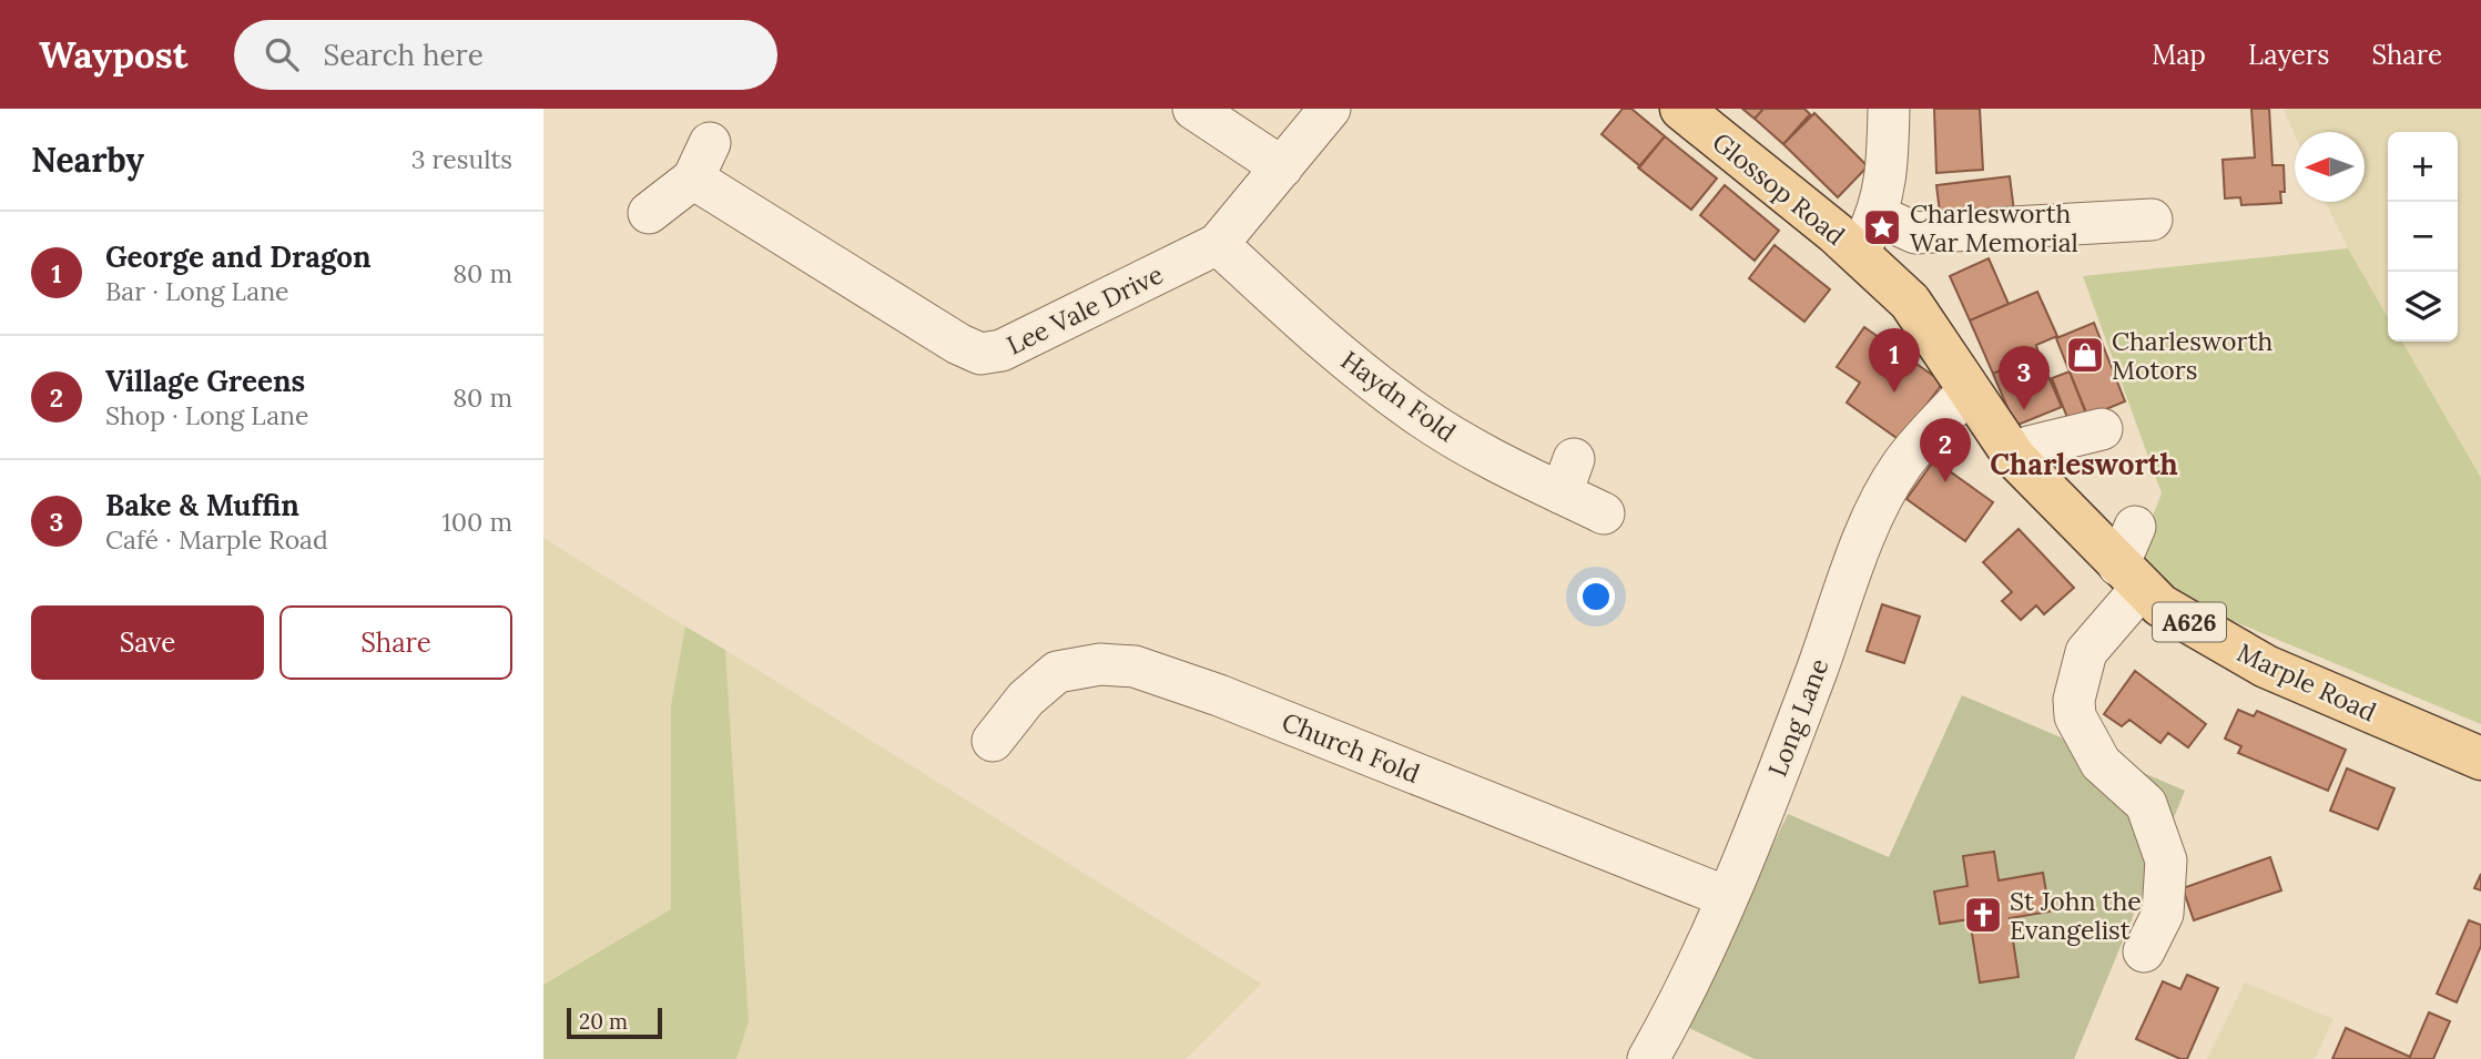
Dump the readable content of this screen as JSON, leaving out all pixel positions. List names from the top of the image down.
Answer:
{
  "streets": {
    "main road": ["Glossop Road", "A626", "Marple Road"],
    "street": [
      "Lee Vale Drive",
      "Haydn Fold",
      "Long Lane",
      "Church Fold"
    ]
  },
  "crossings": [
    ["Glossop Road", "Marple Road"],
    ["Lee Vale Drive", "Haydn Fold"],
    ["Marple Road", "Long Lane"],
    ["Long Lane", "Church Fold"]
  ],
  "districts": ["Charlesworth"],
  "places": {
    "place": ["Charlesworth War Memorial"],
    "shop": ["Charlesworth Motors"],
    "church": ["St John the Evangelist"]
  },
  "scale_bar": "20 m",
  "north": "left",
  "page": {
    "header": "Waypost",
    "search": "Search here",
    "nav": ["Map", "Layers", "Share"],
    "heading": ["Nearby", "3 results"],
    "map_buttons": ["+", "−"],
    "list": [
      {
        "mark": "1",
        "name": "George and Dragon",
        "note": "Bar · Long Lane",
        "value": "80 m"
      },
      {
        "mark": "2",
        "name": "Village Greens",
        "note": "Shop · Long Lane",
        "value": "80 m"
      },
      {
        "mark": "3",
        "name": "Bake & Muffin",
        "note": "Café · Marple Road",
        "value": "100 m"
      }
    ],
    "pins": ["1", "3", "2"],
    "buttons": ["Save", "Share"],
    "scale": "20 m"
  }
}
